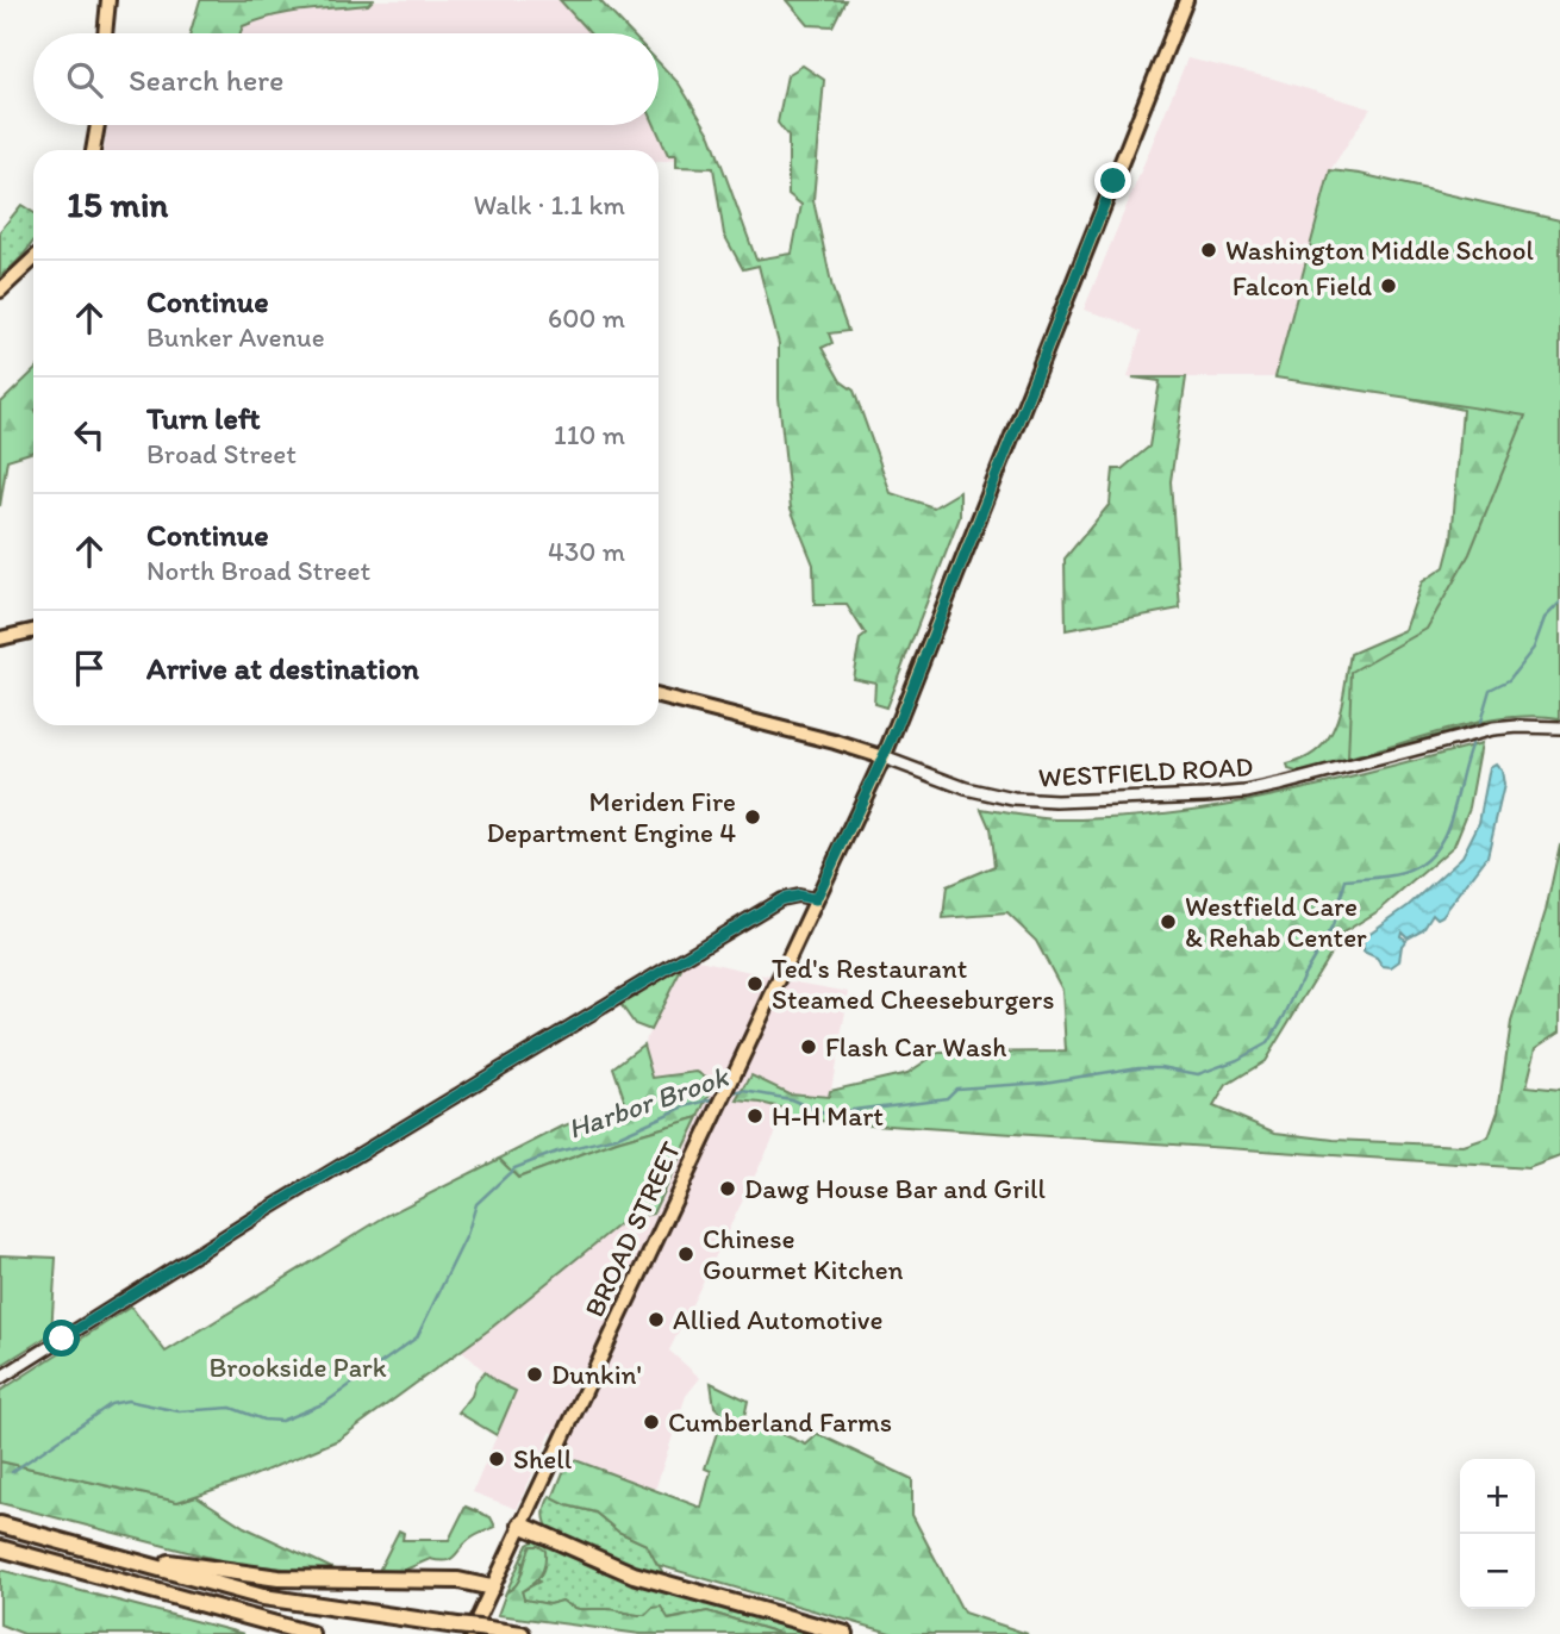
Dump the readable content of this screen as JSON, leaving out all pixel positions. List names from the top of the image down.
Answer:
{
  "streets": {
    "main road": ["BROAD STREET"],
    "street": ["WESTFIELD ROAD"]
  },
  "crossings": [
    ["WESTFIELD ROAD", "BROAD STREET"]
  ],
  "water": ["Harbor Brook"],
  "parks": ["Brookside Park"],
  "places": [
    "Washington Middle School",
    "Falcon Field",
    "Meriden Fire Department Engine 4",
    "Westfield Care & Rehab Center",
    "Ted's Restaurant Steamed Cheeseburgers",
    "Flash Car Wash",
    "H-H Mart",
    "Dawg House Bar and Grill",
    "Chinese Gourmet Kitchen",
    "Allied Automotive",
    "Dunkin'",
    "Cumberland Farms",
    "Shell"
  ],
  "page": {
    "search": "Search here",
    "heading": ["15 min", "Walk · 1.1 km"],
    "list": [
      ["Continue", "Bunker Avenue", "600 m"],
      ["Turn left", "Broad Street", "110 m"],
      ["Continue", "North Broad Street", "430 m"],
      "Arrive at destination"
    ],
    "map_buttons": ["+", "−"]
  }
}
